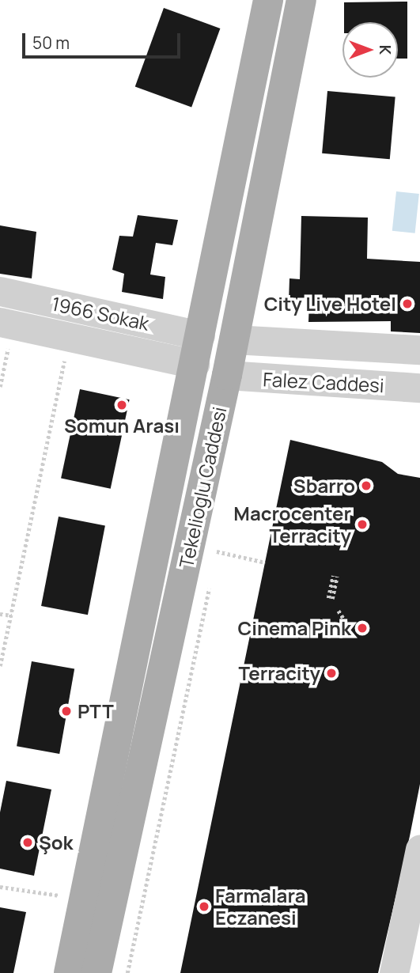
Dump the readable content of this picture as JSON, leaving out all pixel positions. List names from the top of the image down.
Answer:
{
  "streets": {
    "main road": ["Tekelioglu Caddesi"],
    "street": ["1966 Sokak", "Falez Caddesi"]
  },
  "crossings": [
    ["1966 Sokak", "Tekelioglu Caddesi"],
    ["Falez Caddesi", "Tekelioglu Caddesi"]
  ],
  "places": [
    "City Live Hotel",
    "Somun Arası",
    "Sbarro",
    "Macrocenter Terracity",
    "Cinema Pink",
    "Terracity",
    "PTT",
    "Şok",
    "Farmalara Eczanesi"
  ],
  "scale_bar": "50 m",
  "north": "right"
}
